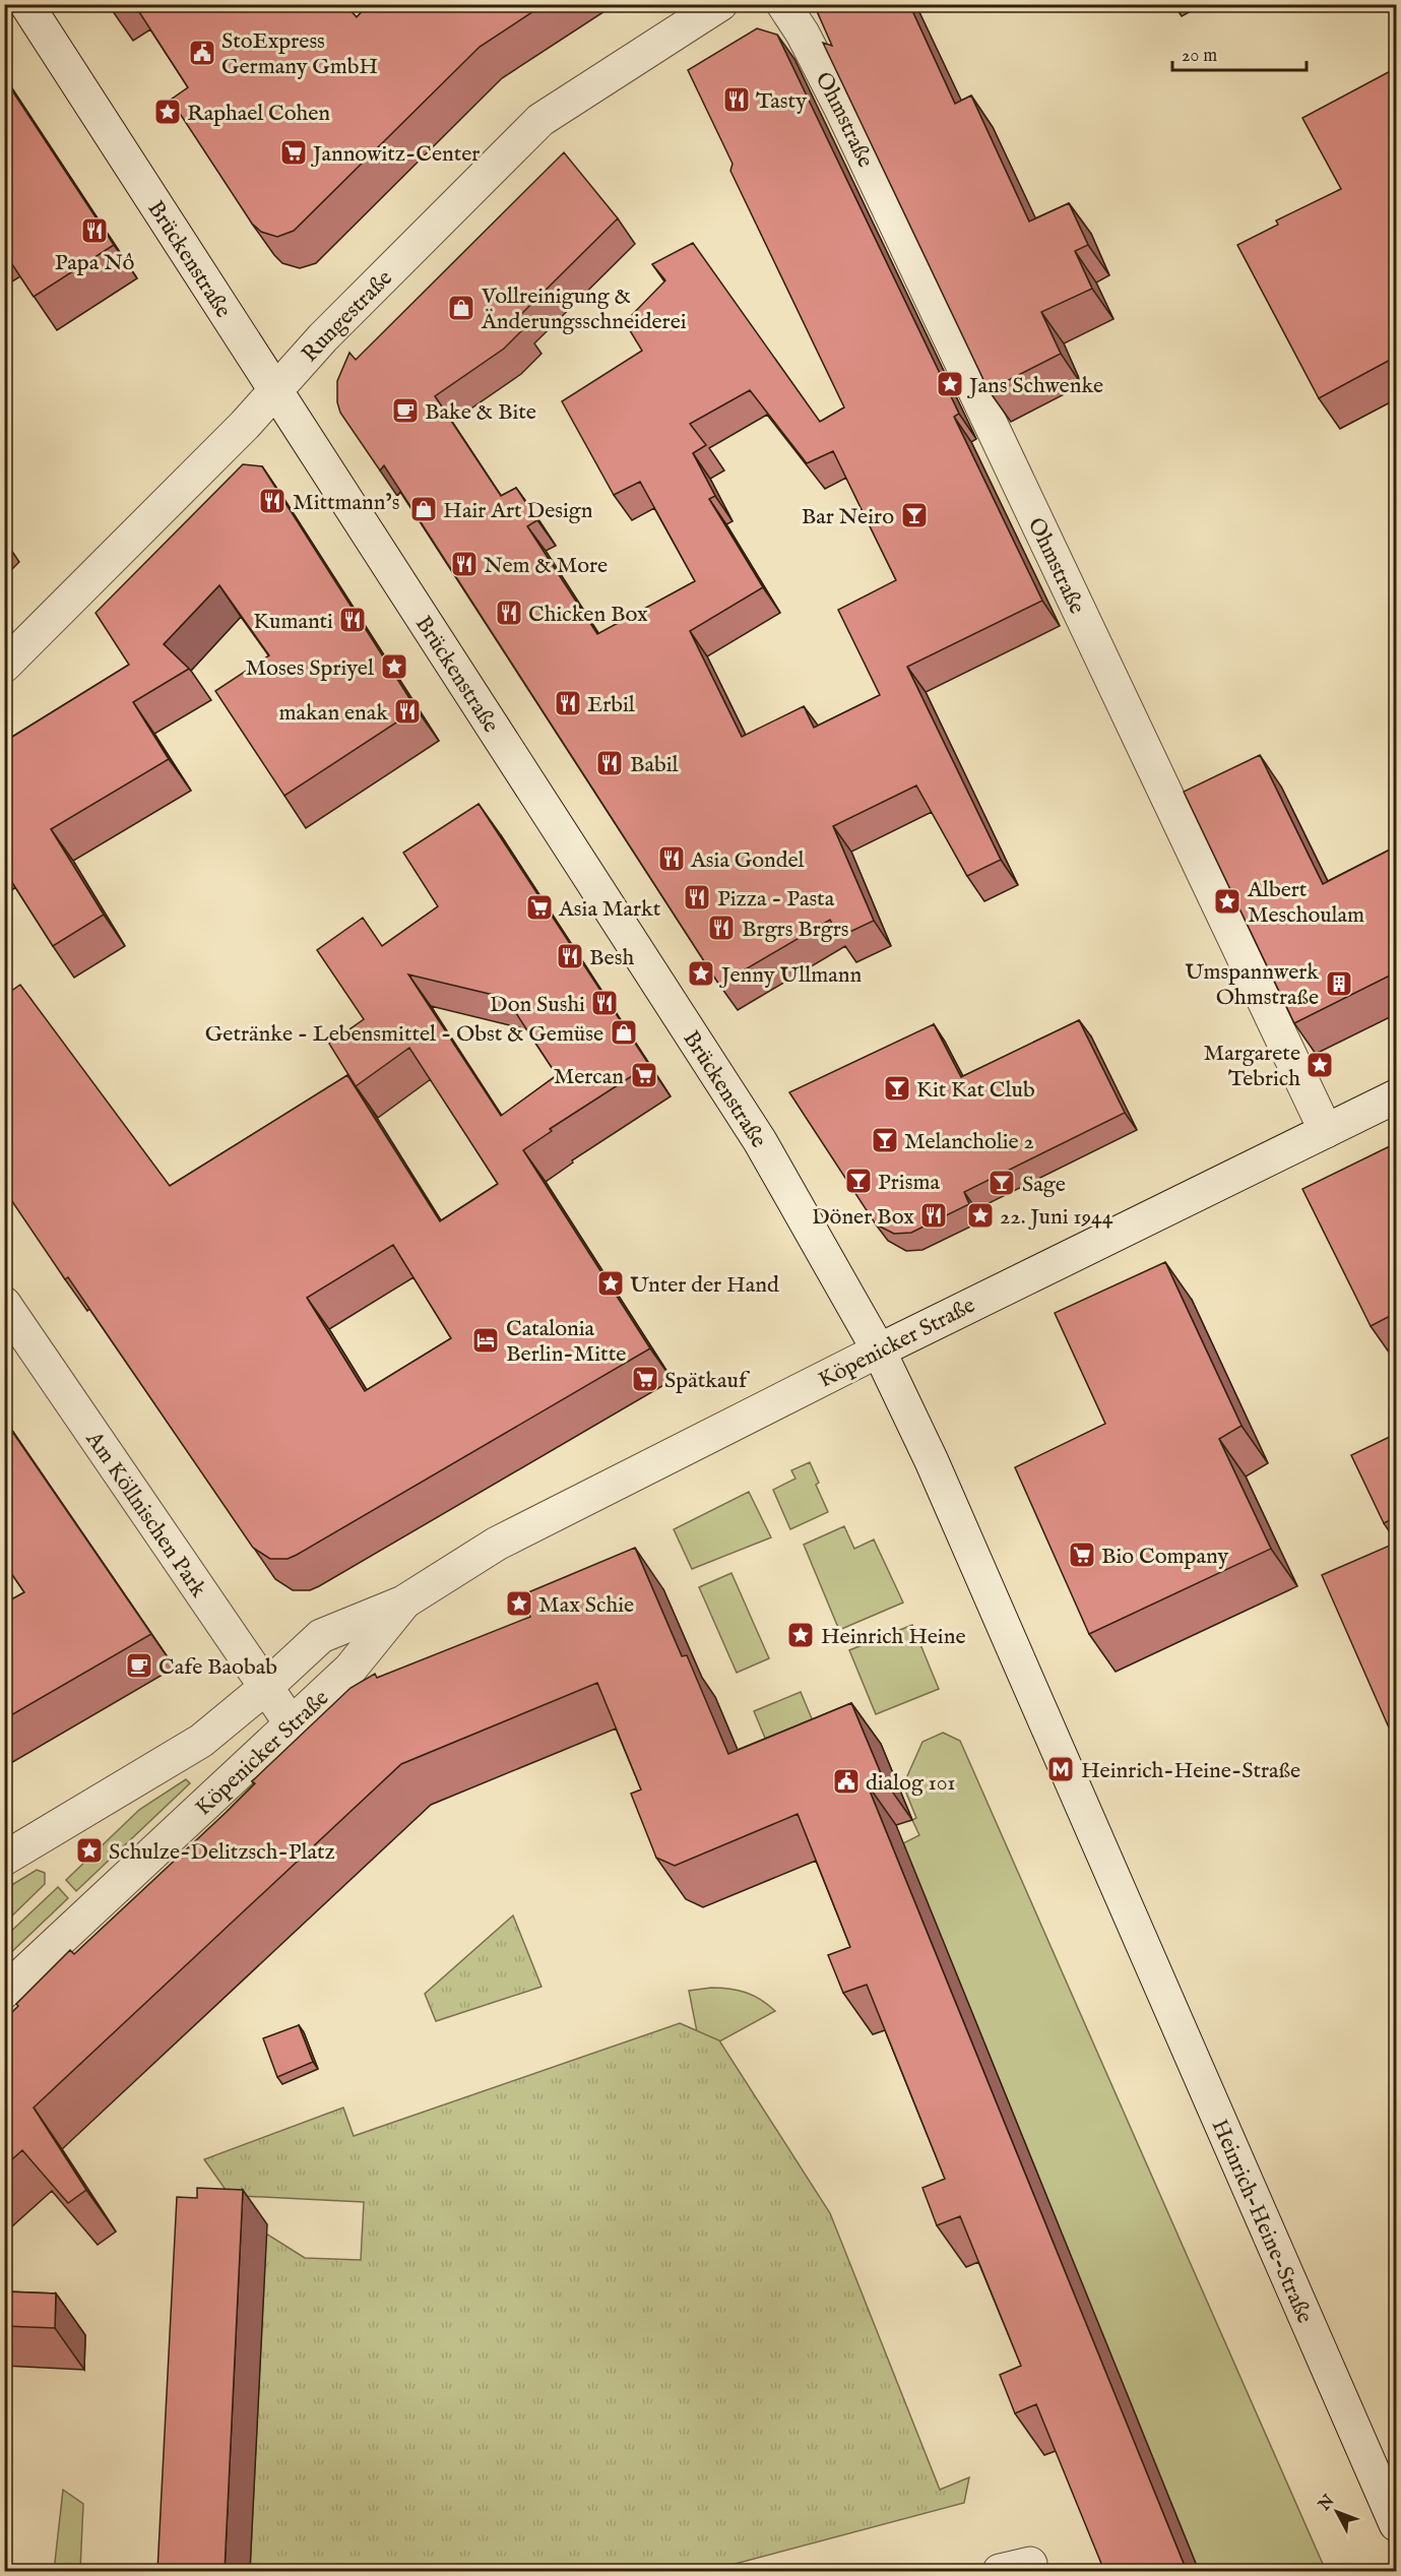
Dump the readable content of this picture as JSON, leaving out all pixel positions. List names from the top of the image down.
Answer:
{
  "streets": {
    "street": [
      "Ohmstraße",
      "Brückenstraße",
      "Rungestraße",
      "Köpenicker Straße",
      "Am Köllnischen Park",
      "Heinrich-Heine-Straße"
    ]
  },
  "crossings": [
    ["Ohmstraße", "Köpenicker Straße"],
    ["Brückenstraße", "Rungestraße"],
    ["Brückenstraße", "Köpenicker Straße"],
    ["Brückenstraße", "Heinrich-Heine-Straße"],
    ["Köpenicker Straße", "Am Köllnischen Park"],
    ["Köpenicker Straße", "Heinrich-Heine-Straße"]
  ],
  "places": {
    "public building": ["StoExpress Germany GmbH", "dialog 101"],
    "restaurant": [
      "Tasty",
      "Papa Nô",
      "Mittmann’s",
      "Nem & More",
      "Chicken Box",
      "Kumanti",
      "Erbil",
      "makan enak",
      "Babil",
      "Asia Gondel",
      "Pizza - Pasta",
      "Brgrs Brgrs",
      "Besh",
      "Don Sushi",
      "Döner Box"
    ],
    "place": [
      "Raphael Cohen",
      "Jans Schwenke",
      "Moses Spriyel",
      "Albert Meschoulam",
      "Jenny Ullmann",
      "Margarete Tebrich",
      "22. Juni 1944",
      "Unter der Hand",
      "Max Schie",
      "Heinrich Heine",
      "Schulze-Delitzsch-Platz"
    ],
    "supermarket": [
      "Jannowitz-Center",
      "Asia Markt",
      "Mercan",
      "Spätkauf",
      "Bio Company"
    ],
    "shop": ["Vollreinigung & Änderungsschneiderei", "Hair Art Design", "Getränke - Lebensmittel - Obst & Gemüse"],
    "cafe": ["Bake & Bite", "Cafe Baobab"],
    "bar": [
      "Bar Neiro",
      "Kit Kat Club",
      "Melancholie 2",
      "Prisma",
      "Sage"
    ],
    "building": ["Umspannwerk Ohmstraße"],
    "hotel": ["Catalonia Berlin-Mitte"],
    "metro station": ["Heinrich-Heine-Straße"]
  },
  "scale_bar": "20 m",
  "north": "top left"
}
